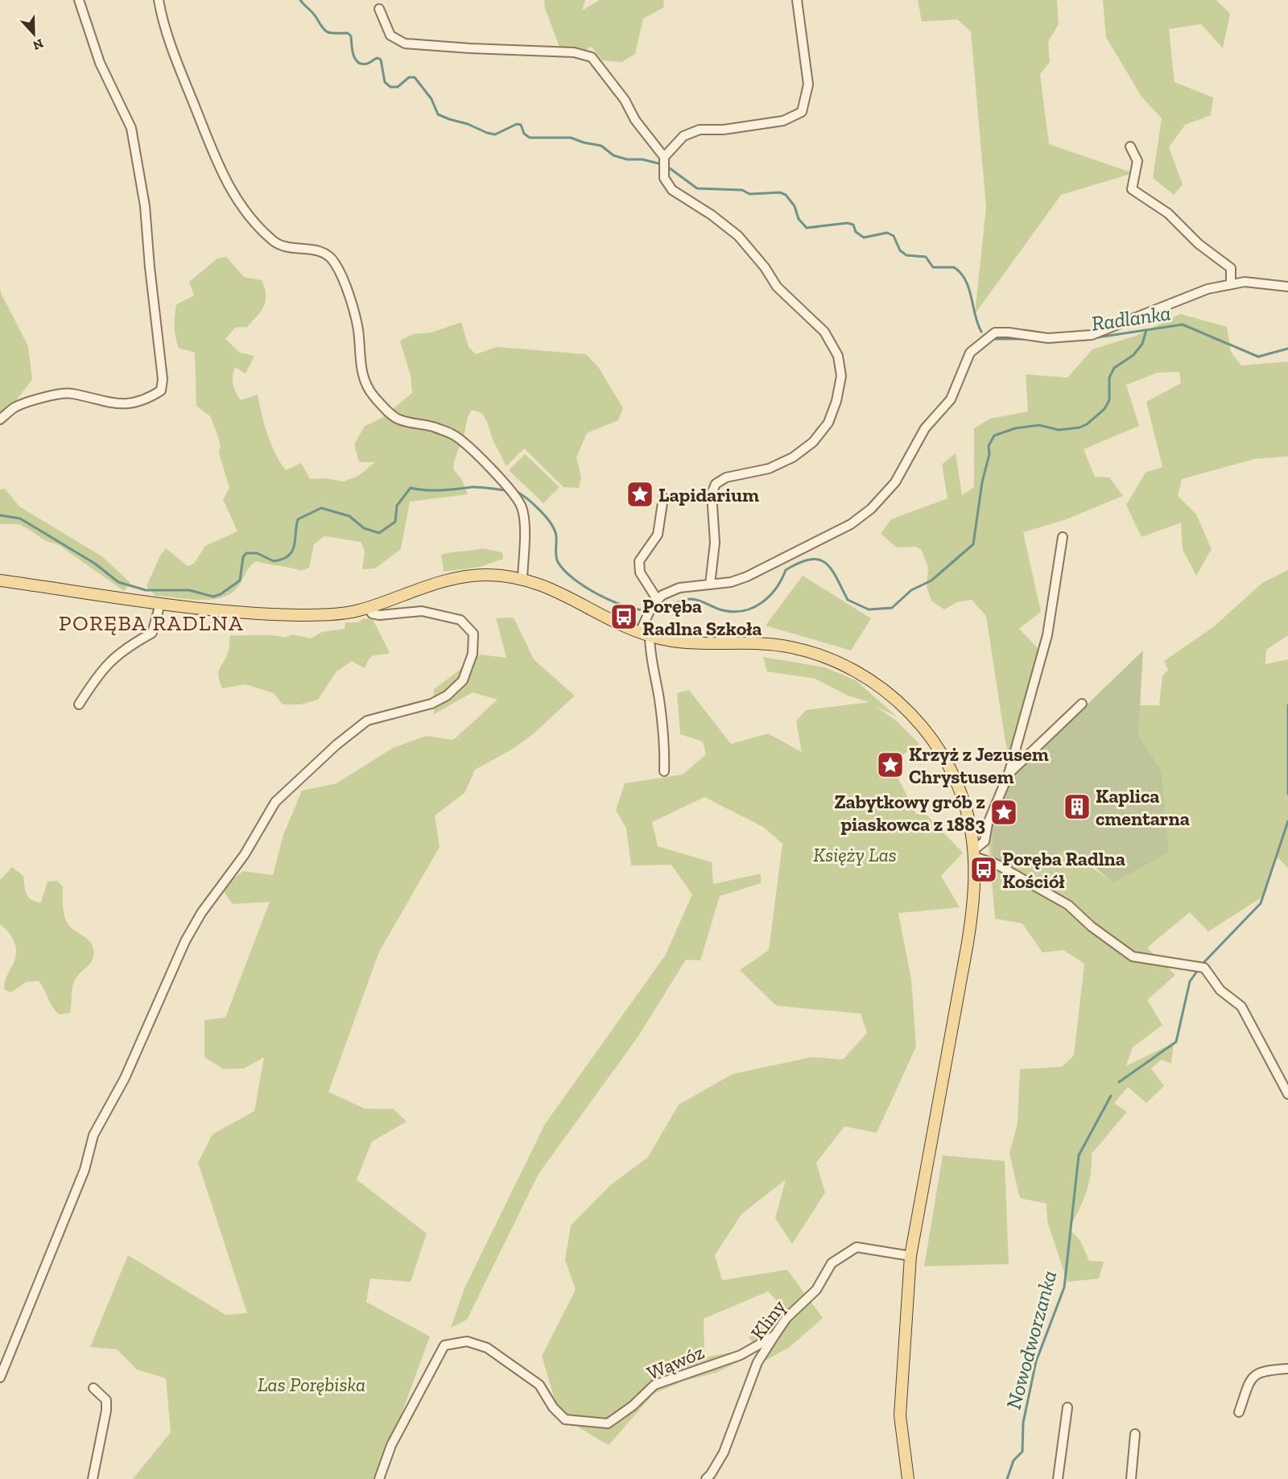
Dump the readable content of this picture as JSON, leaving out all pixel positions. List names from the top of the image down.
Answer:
{
  "streets": {
    "street": ["Kliny", "Wąwóz"]
  },
  "crossings": [
    ["Kliny", "Wąwóz"]
  ],
  "districts": ["PORĘBA RADLNA"],
  "water": ["Radlanka", "Nowodworzanka"],
  "parks": ["Księży Las", "Las Porębiska"],
  "places": {
    "place": ["Lapidarium", "Krzyż z Jezusem Chrystusem", "Zabytkowy grób z piaskowca z 1883"],
    "bus stop": ["Poręba Radlna Szkoła", "Poręba Radlna Kościół"],
    "building": ["Kaplica cmentarna"]
  },
  "north": "bottom"
}
